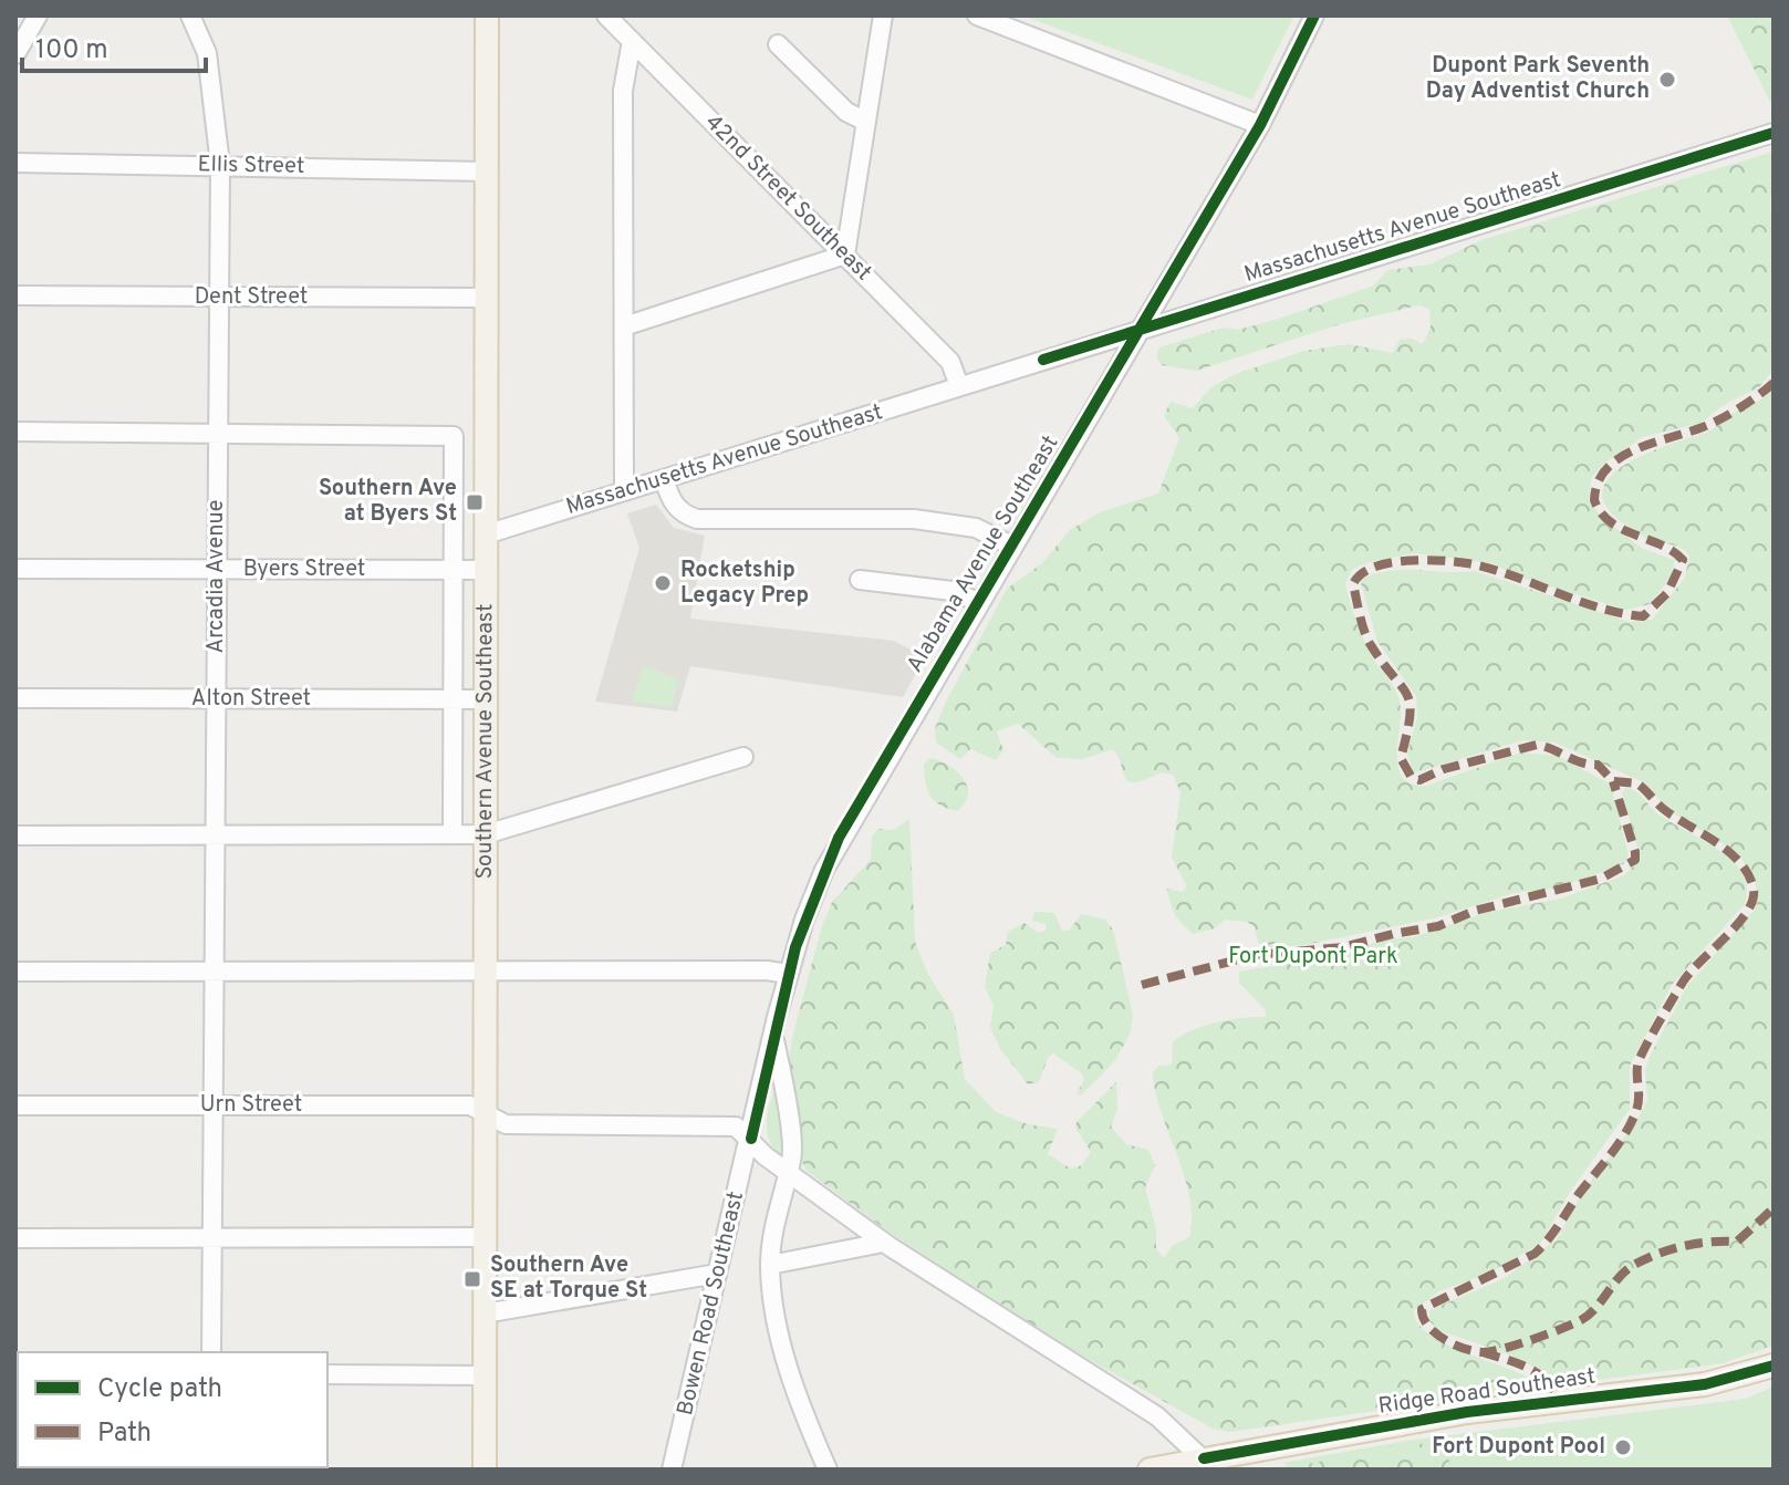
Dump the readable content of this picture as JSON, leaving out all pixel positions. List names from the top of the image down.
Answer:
{
  "streets": {
    "main road": ["Southern Avenue Southeast", "Ridge Road Southeast"],
    "street": [
      "Ellis Street",
      "42nd Street Southeast",
      "Massachusetts Avenue Southeast",
      "Dent Street",
      "Alabama Avenue Southeast",
      "Byers Street",
      "Arcadia Avenue",
      "Alton Street",
      "Urn Street",
      "Bowen Road Southeast"
    ]
  },
  "crossings": [
    ["Ellis Street", "Arcadia Avenue"],
    ["Ellis Street", "Southern Avenue Southeast"],
    ["42nd Street Southeast", "Massachusetts Avenue Southeast"],
    ["Massachusetts Avenue Southeast", "Alabama Avenue Southeast"],
    ["Massachusetts Avenue Southeast", "Southern Avenue Southeast"],
    ["Dent Street", "Arcadia Avenue"],
    ["Dent Street", "Southern Avenue Southeast"],
    ["Alabama Avenue Southeast", "Urn Street"],
    ["Alabama Avenue Southeast", "Bowen Road Southeast"],
    ["Byers Street", "Arcadia Avenue"],
    ["Byers Street", "Southern Avenue Southeast"],
    ["Arcadia Avenue", "Alton Street"],
    ["Arcadia Avenue", "Urn Street"],
    ["Alton Street", "Southern Avenue Southeast"],
    ["Southern Avenue Southeast", "Urn Street"],
    ["Urn Street", "Bowen Road Southeast"]
  ],
  "parks": ["Fort Dupont Park"],
  "places": {
    "other": ["Dupont Park Seventh Day Adventist Church", "Rocketship Legacy Prep", "Fort Dupont Pool"],
    "transit": ["Southern Ave at Byers St", "Southern Ave SE at Torque St"]
  },
  "legend": ["Cycle path", "Path"],
  "scale_bar": "100 m"
}
